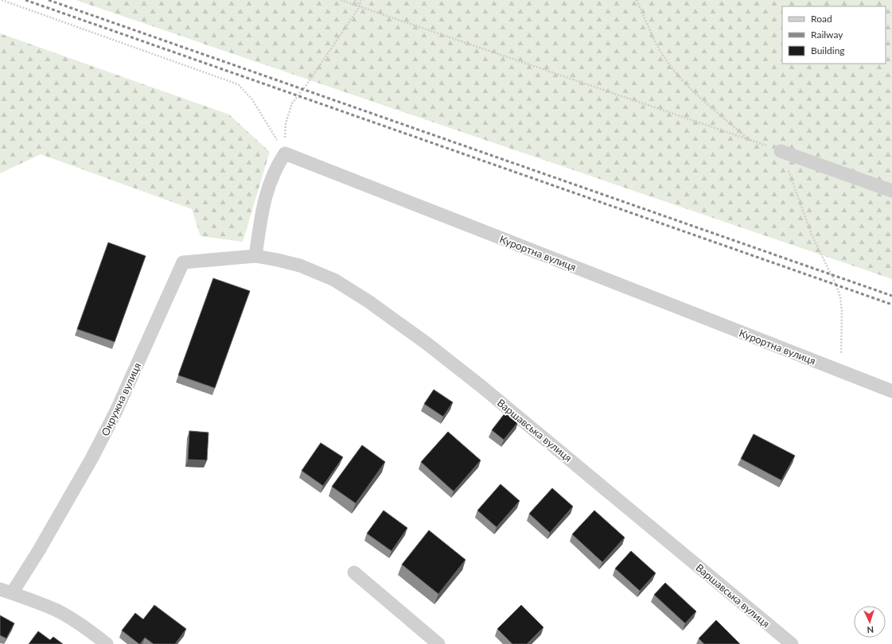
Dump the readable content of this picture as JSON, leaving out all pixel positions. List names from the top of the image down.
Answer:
{
  "streets": {
    "street": ["Курортна вулиця", "Окружна вулиця", "Варшавська вулиця"]
  },
  "crossings": [
    ["Окружна вулиця", "Варшавська вулиця"]
  ],
  "legend": ["Road", "Railway", "Building"],
  "north": "bottom"
}
